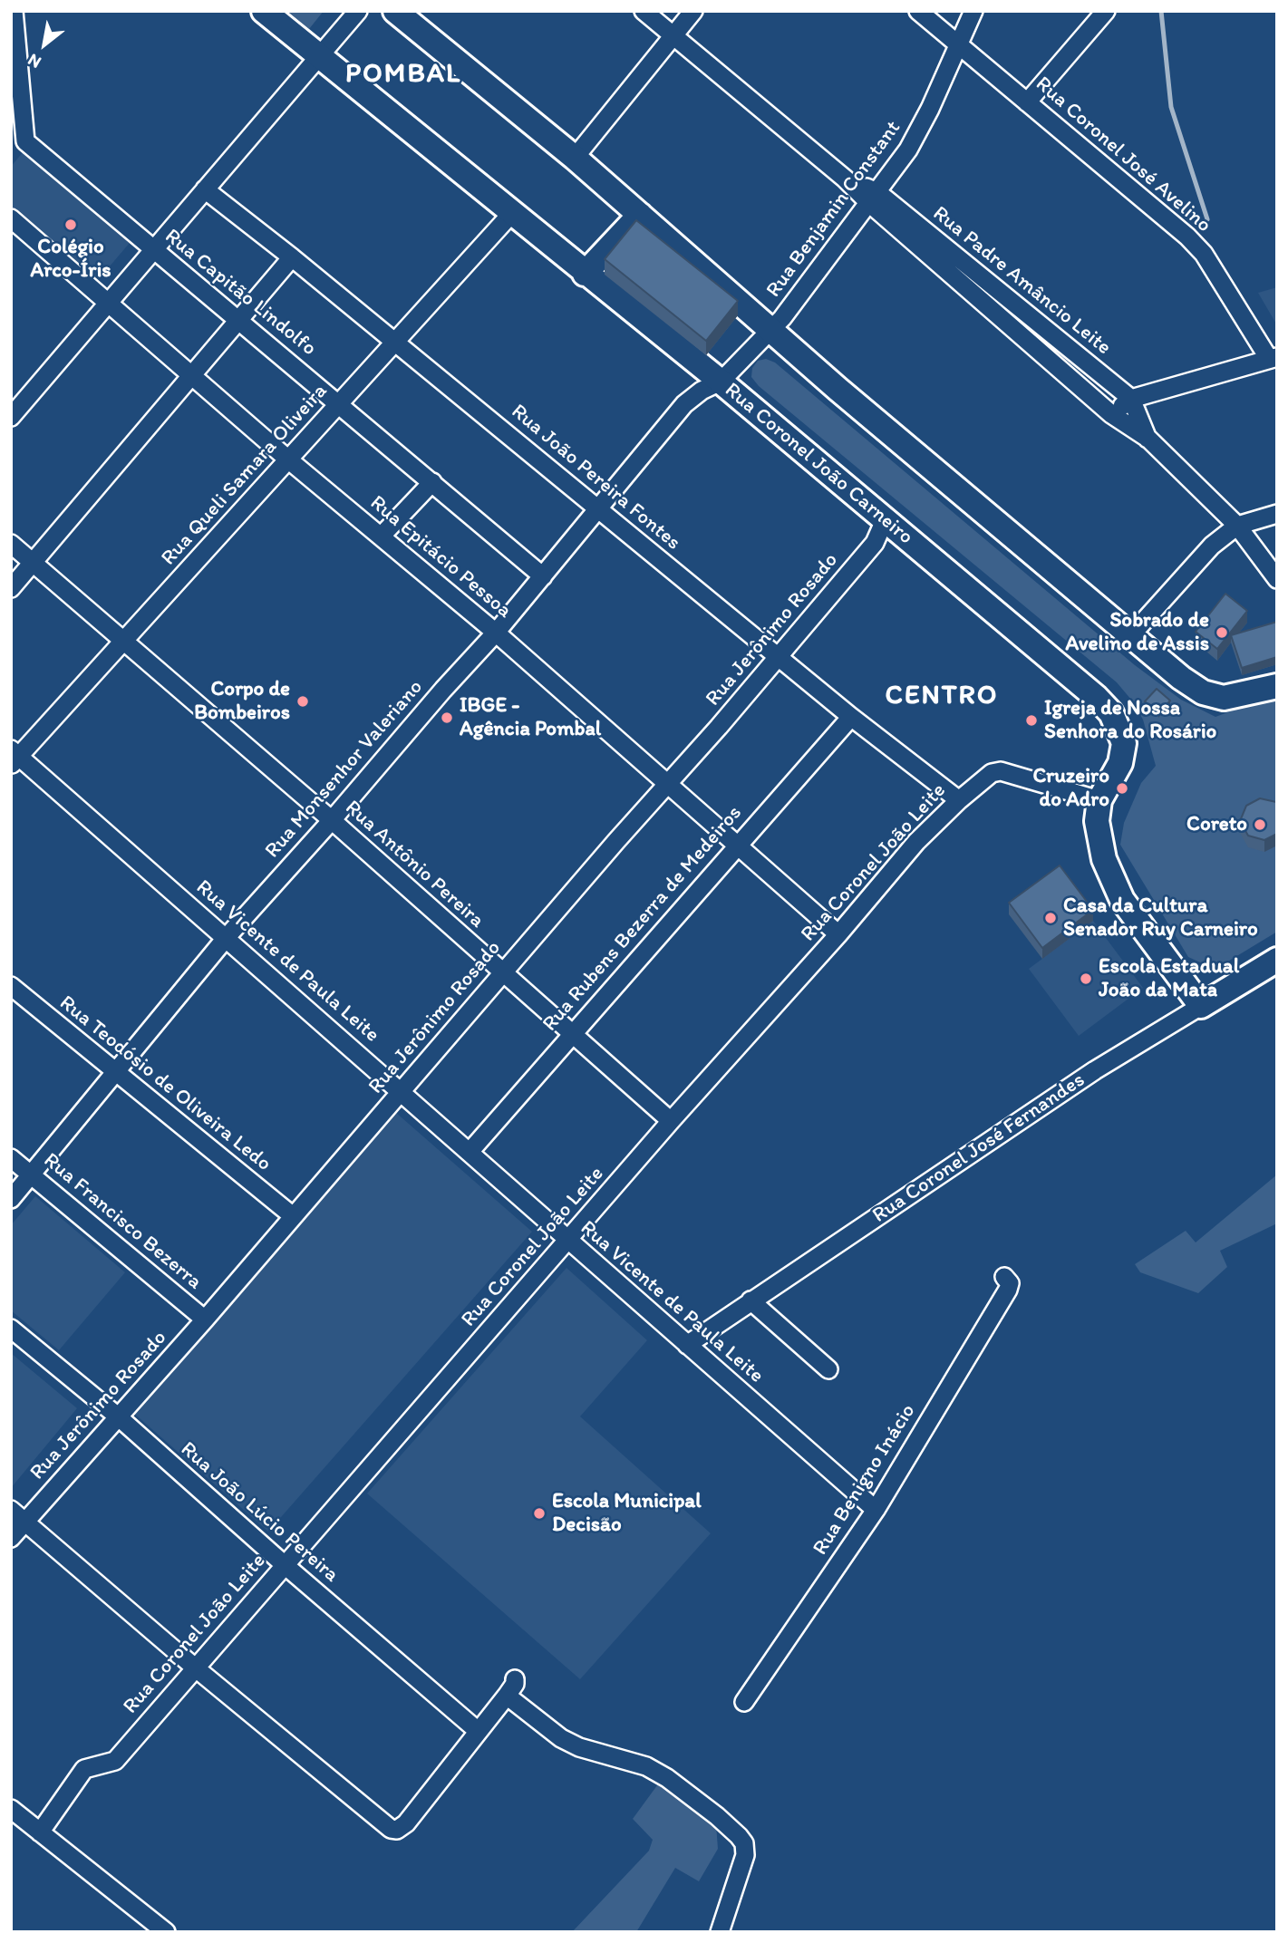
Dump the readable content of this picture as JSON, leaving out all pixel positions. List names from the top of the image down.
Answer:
{
  "streets": {
    "main road": ["Rua Coronel João Carneiro", "Rua Coronel José Fernandes"],
    "street": [
      "Rua Coronel José Avelino",
      "Rua Benjamin Constant",
      "Rua Padre Amâncio Leite",
      "Rua Capitão Lindolfo",
      "Rua Queli Samara Oliveira",
      "Rua João Pereira Fontes",
      "Rua Epitácio Pessoa",
      "Rua Jerônimo Rosado",
      "Rua Monsenhor Valeriano",
      "Rua Coronel João Leite",
      "Rua Antônio Pereira",
      "Rua Rubens Bezerra de Medeiros",
      "Rua Vicente de Paula Leite",
      "Rua Teodósio de Oliveira Ledo",
      "Rua Francisco Bezerra",
      "Rua Benigno Inácio",
      "Rua João Lúcio Pereira"
    ]
  },
  "crossings": [
    ["Rua Coronel José Avelino", "Rua Benjamin Constant"],
    ["Rua Benjamin Constant", "Rua Padre Amâncio Leite"],
    ["Rua Benjamin Constant", "Rua Coronel João Carneiro"],
    ["Rua Benjamin Constant", "Rua Monsenhor Valeriano"],
    ["Rua Capitão Lindolfo", "Rua Queli Samara Oliveira"],
    ["Rua Capitão Lindolfo", "Rua Monsenhor Valeriano"],
    ["Rua Coronel João Carneiro", "Rua Queli Samara Oliveira"],
    ["Rua Coronel João Carneiro", "Rua Jerônimo Rosado"],
    ["Rua Coronel João Carneiro", "Rua Monsenhor Valeriano"],
    ["Rua Coronel João Carneiro", "Rua Coronel João Leite"],
    ["Rua Coronel João Carneiro", "Rua Coronel José Fernandes"],
    ["Rua Queli Samara Oliveira", "Rua João Pereira Fontes"],
    ["Rua Queli Samara Oliveira", "Rua Epitácio Pessoa"],
    ["Rua Queli Samara Oliveira", "Rua Antônio Pereira"],
    ["Rua Queli Samara Oliveira", "Rua Vicente de Paula Leite"],
    ["Rua João Pereira Fontes", "Rua Jerônimo Rosado"],
    ["Rua João Pereira Fontes", "Rua Monsenhor Valeriano"],
    ["Rua João Pereira Fontes", "Rua Coronel João Leite"],
    ["Rua João Pereira Fontes", "Rua Rubens Bezerra de Medeiros"],
    ["Rua Epitácio Pessoa", "Rua Jerônimo Rosado"],
    ["Rua Epitácio Pessoa", "Rua Monsenhor Valeriano"],
    ["Rua Epitácio Pessoa", "Rua Coronel João Leite"],
    ["Rua Epitácio Pessoa", "Rua Rubens Bezerra de Medeiros"],
    ["Rua Jerônimo Rosado", "Rua Antônio Pereira"],
    ["Rua Jerônimo Rosado", "Rua Vicente de Paula Leite"],
    ["Rua Jerônimo Rosado", "Rua Teodósio de Oliveira Ledo"],
    ["Rua Jerônimo Rosado", "Rua Francisco Bezerra"],
    ["Rua Jerônimo Rosado", "Rua João Lúcio Pereira"],
    ["Rua Monsenhor Valeriano", "Rua Antônio Pereira"],
    ["Rua Monsenhor Valeriano", "Rua Vicente de Paula Leite"],
    ["Rua Monsenhor Valeriano", "Rua Teodósio de Oliveira Ledo"],
    ["Rua Monsenhor Valeriano", "Rua Francisco Bezerra"],
    ["Rua Coronel João Leite", "Rua Antônio Pereira"],
    ["Rua Coronel João Leite", "Rua Vicente de Paula Leite"],
    ["Rua Coronel João Leite", "Rua João Lúcio Pereira"],
    ["Rua Antônio Pereira", "Rua Rubens Bezerra de Medeiros"],
    ["Rua Rubens Bezerra de Medeiros", "Rua Vicente de Paula Leite"],
    ["Rua Vicente de Paula Leite", "Rua Coronel José Fernandes"],
    ["Rua Vicente de Paula Leite", "Rua Benigno Inácio"]
  ],
  "districts": ["POMBAL", "CENTRO"],
  "places": [
    "Colégio Arco-Íris",
    "Sobrado de Avelino de Assis",
    "Corpo de Bombeiros",
    "IBGE - Agência Pombal",
    "Igreja de Nossa Senhora do Rosário",
    "Cruzeiro do Adro",
    "Coreto",
    "Casa da Cultura Senador Ruy Carneiro",
    "Escola Estadual João da Mata",
    "Escola Municipal Decisão"
  ],
  "north": "bottom left"
}
